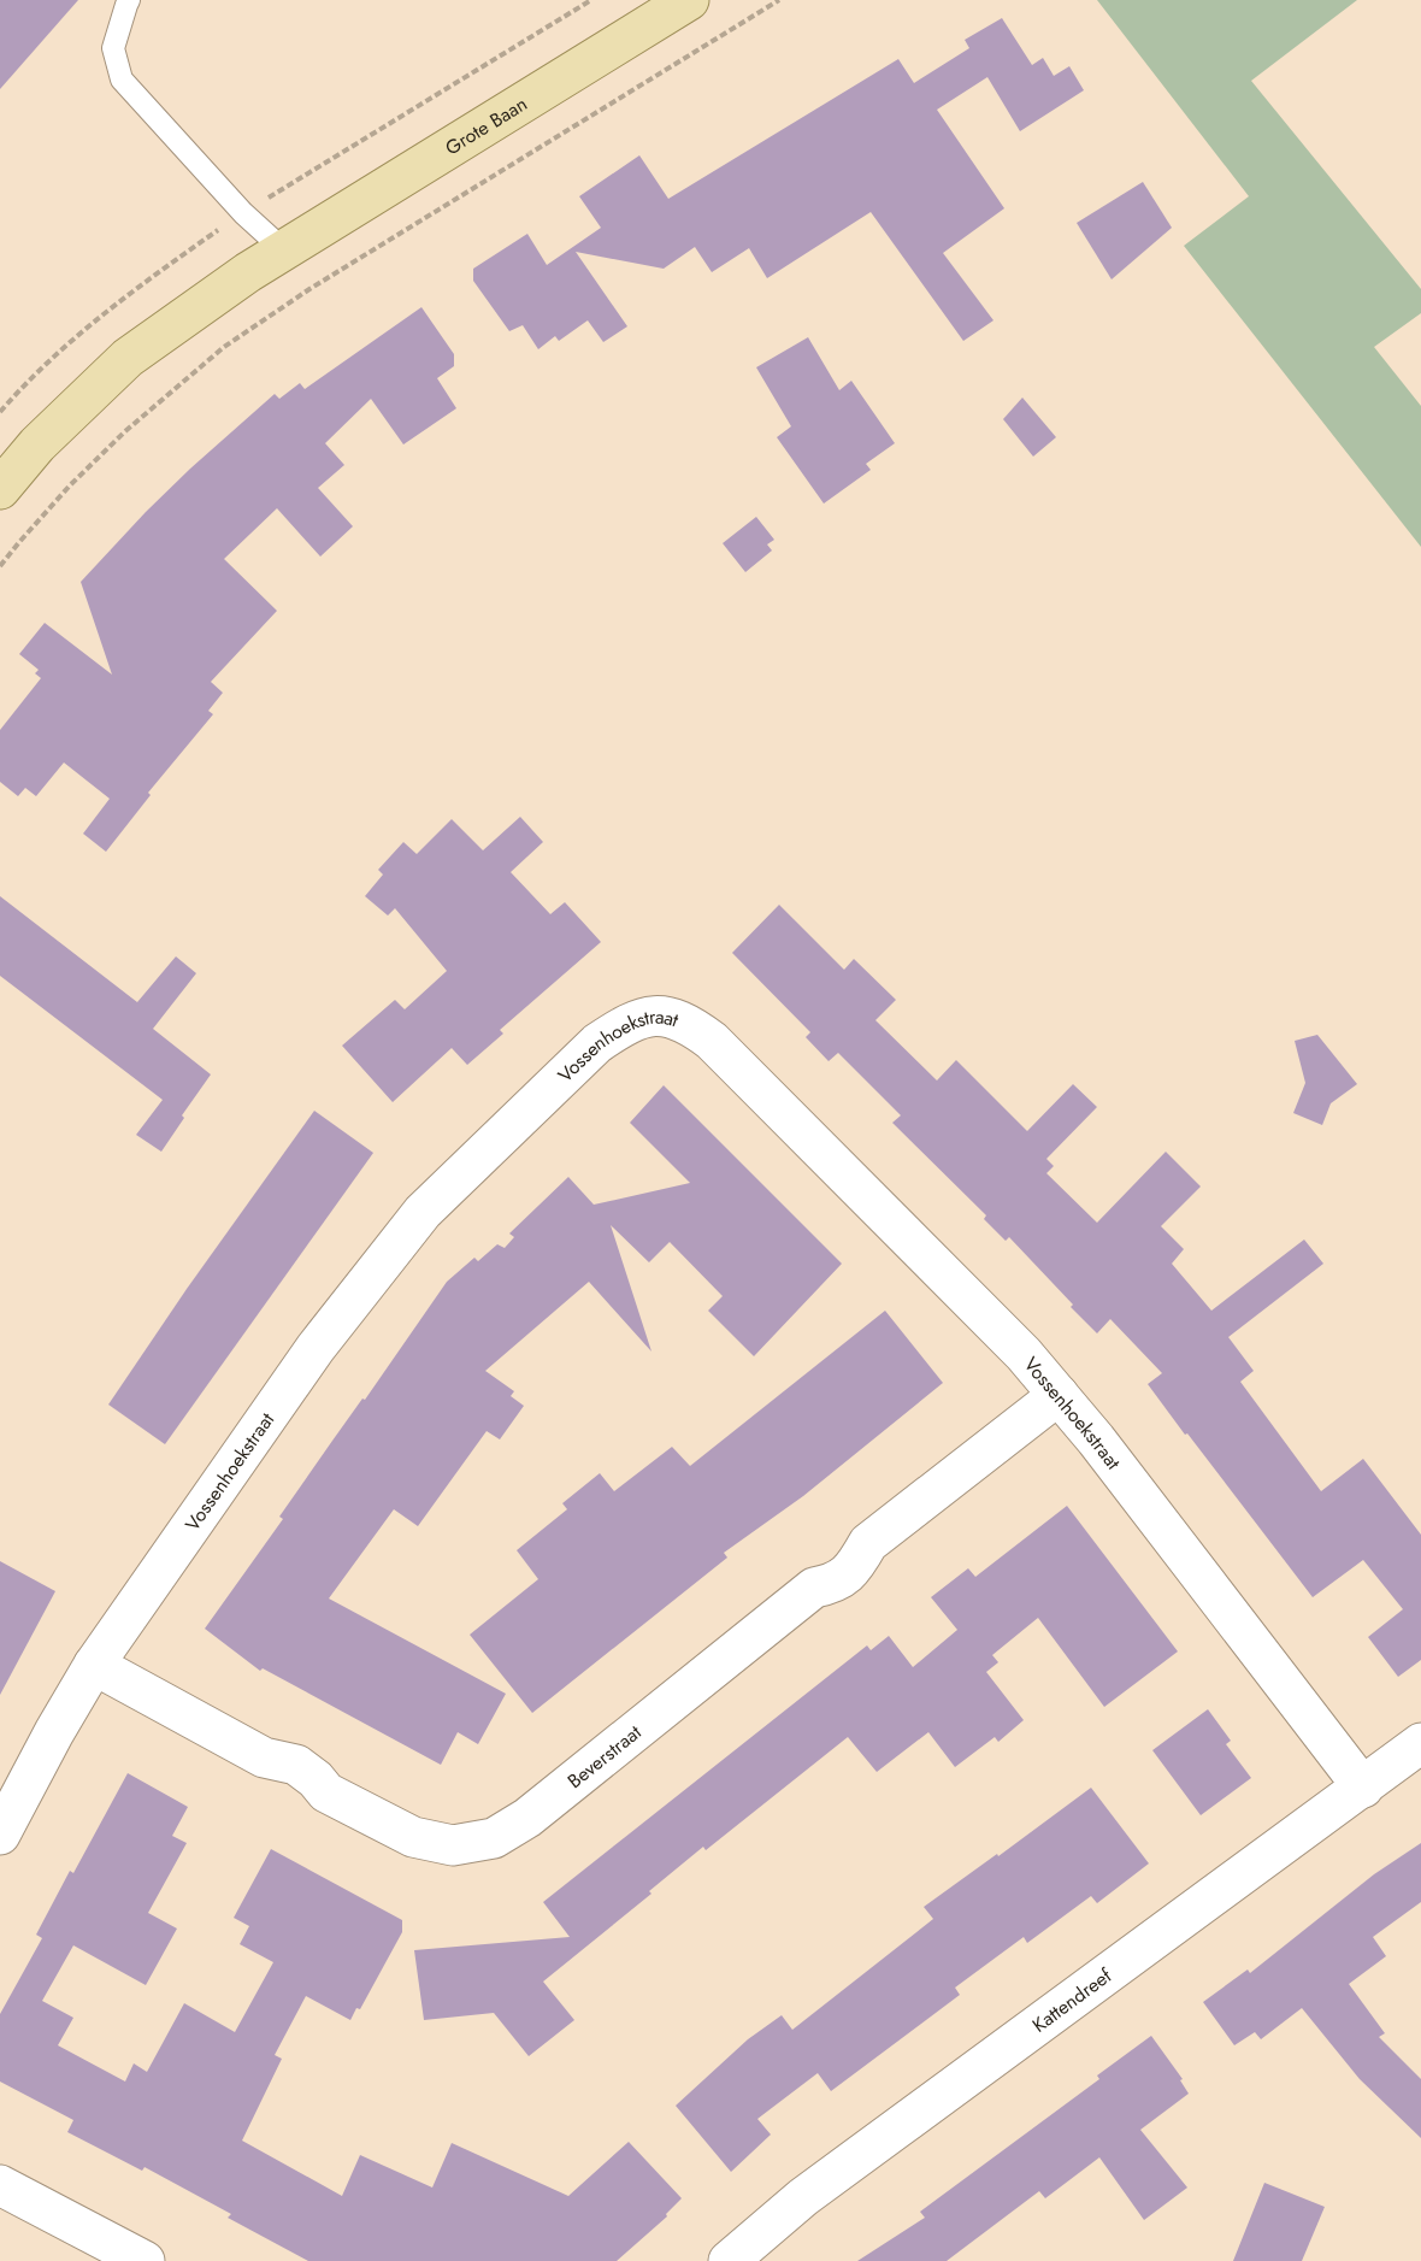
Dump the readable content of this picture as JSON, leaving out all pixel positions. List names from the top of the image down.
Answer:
{
  "streets": {
    "main road": ["Grote Baan"],
    "street": ["Vossenhoekstraat", "Beverstraat", "Kattendreef"]
  },
  "crossings": [
    ["Vossenhoekstraat", "Beverstraat"],
    ["Vossenhoekstraat", "Kattendreef"]
  ]
}
